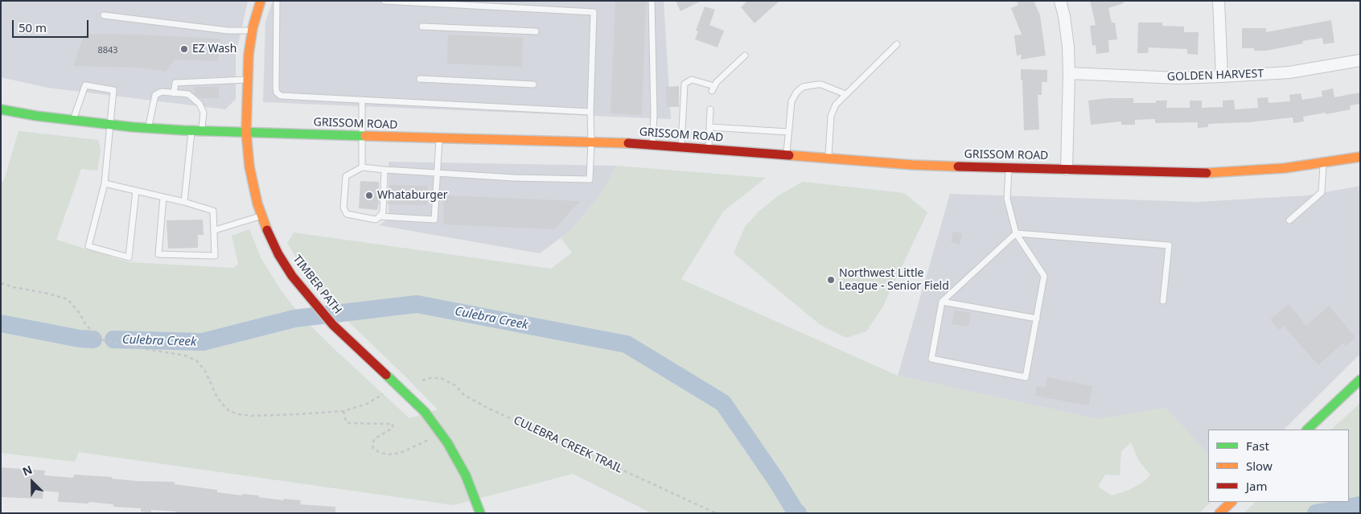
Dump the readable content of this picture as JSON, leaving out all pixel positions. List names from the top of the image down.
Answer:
{
  "streets": {
    "main road": ["GRISSOM ROAD", "TIMBER PATH"],
    "street": ["GOLDEN HARVEST"],
    "path": ["CULEBRA CREEK TRAIL"]
  },
  "crossings": [
    ["GRISSOM ROAD", "TIMBER PATH"]
  ],
  "water": ["Culebra Creek"],
  "places": ["EZ Wash", "Whataburger", "Northwest Little League - Senior Field"],
  "house_numbers": ["8843"],
  "legend": ["Fast", "Slow", "Jam"],
  "scale_bar": "50 m",
  "north": "top left"
}
